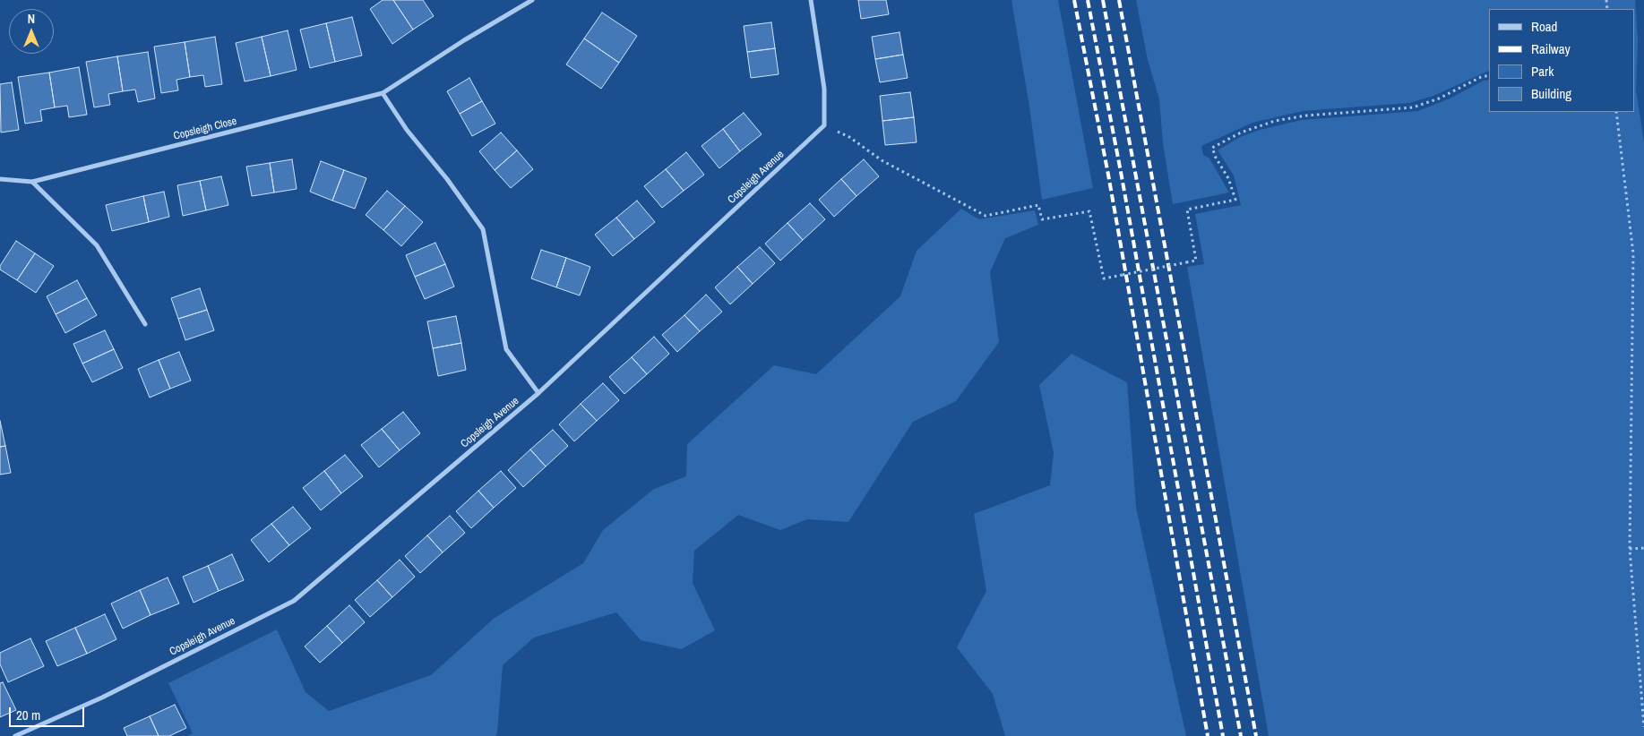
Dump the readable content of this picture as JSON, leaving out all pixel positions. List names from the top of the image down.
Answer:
{
  "streets": {
    "street": ["Copsleigh Close", "Copsleigh Avenue"]
  },
  "legend": [
    "Road",
    "Railway",
    "Park",
    "Building"
  ],
  "scale_bar": "20 m",
  "north": "top"
}
